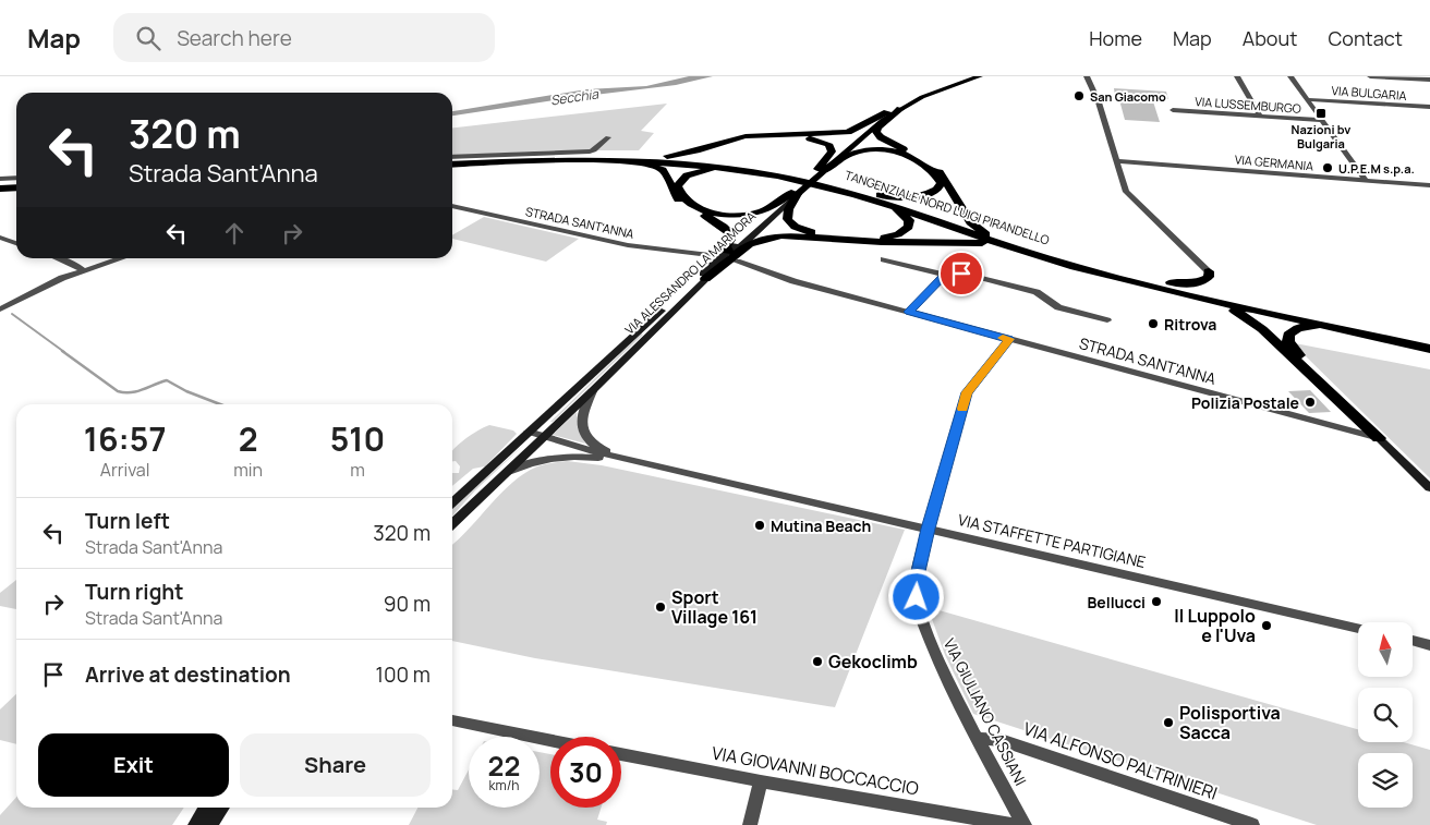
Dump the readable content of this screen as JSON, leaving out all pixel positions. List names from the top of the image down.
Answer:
{
  "streets": {
    "highway": ["TANGENZIALE NORD LUIGI PIRANDELLO"],
    "main road": ["VIA ALESSANDRO LA MARMORA"],
    "street": [
      "VIA BULGARIA",
      "VIA LUSSEMBURGO",
      "VIA GERMANIA",
      "STRADA SANT'ANNA",
      "VIA STAFFETTE PARTIGIANE",
      "VIA GIULIANO CASSIANI",
      "VIA ALFONSO PALTRINIERI",
      "VIA GIOVANNI BOCCACCIO"
    ]
  },
  "crossings": [
    ["STRADA SANT'ANNA", "VIA GIULIANO CASSIANI"],
    ["VIA ALESSANDRO LA MARMORA", "VIA STAFFETTE PARTIGIANE"],
    ["VIA STAFFETTE PARTIGIANE", "VIA GIULIANO CASSIANI"],
    ["VIA GIULIANO CASSIANI", "VIA ALFONSO PALTRINIERI"]
  ],
  "water": ["Secchia"],
  "places": {
    "other": [
      "San Giacomo",
      "U.P.E.M s.p.a.",
      "Ritrova",
      "Polizia Postale",
      "Mutina Beach",
      "Bellucci",
      "Sport Village 161",
      "Il Luppolo e l'Uva",
      "Gekoclimb",
      "Polisportiva Sacca"
    ],
    "transit": ["Nazioni bv Bulgaria"]
  },
  "north": "top",
  "page": {
    "header": "Map",
    "search": "Search here",
    "nav": [
      "Home",
      "Map",
      "About",
      "Contact"
    ],
    "turn": ["320 m", "Strada Sant'Anna"],
    "eta": [
      "16:57",
      "Arrival",
      "2",
      "min",
      "510",
      "m"
    ],
    "list": [
      {
        "name": "Turn left",
        "note": "Strada Sant'Anna",
        "value": "320 m"
      },
      {
        "name": "Turn right",
        "note": "Strada Sant'Anna",
        "value": "90 m"
      },
      {
        "name": "Arrive at destination",
        "value": "100 m"
      }
    ],
    "buttons": ["Exit", "Share"],
    "speed": "22 km/h",
    "limit": "30"
  }
}
